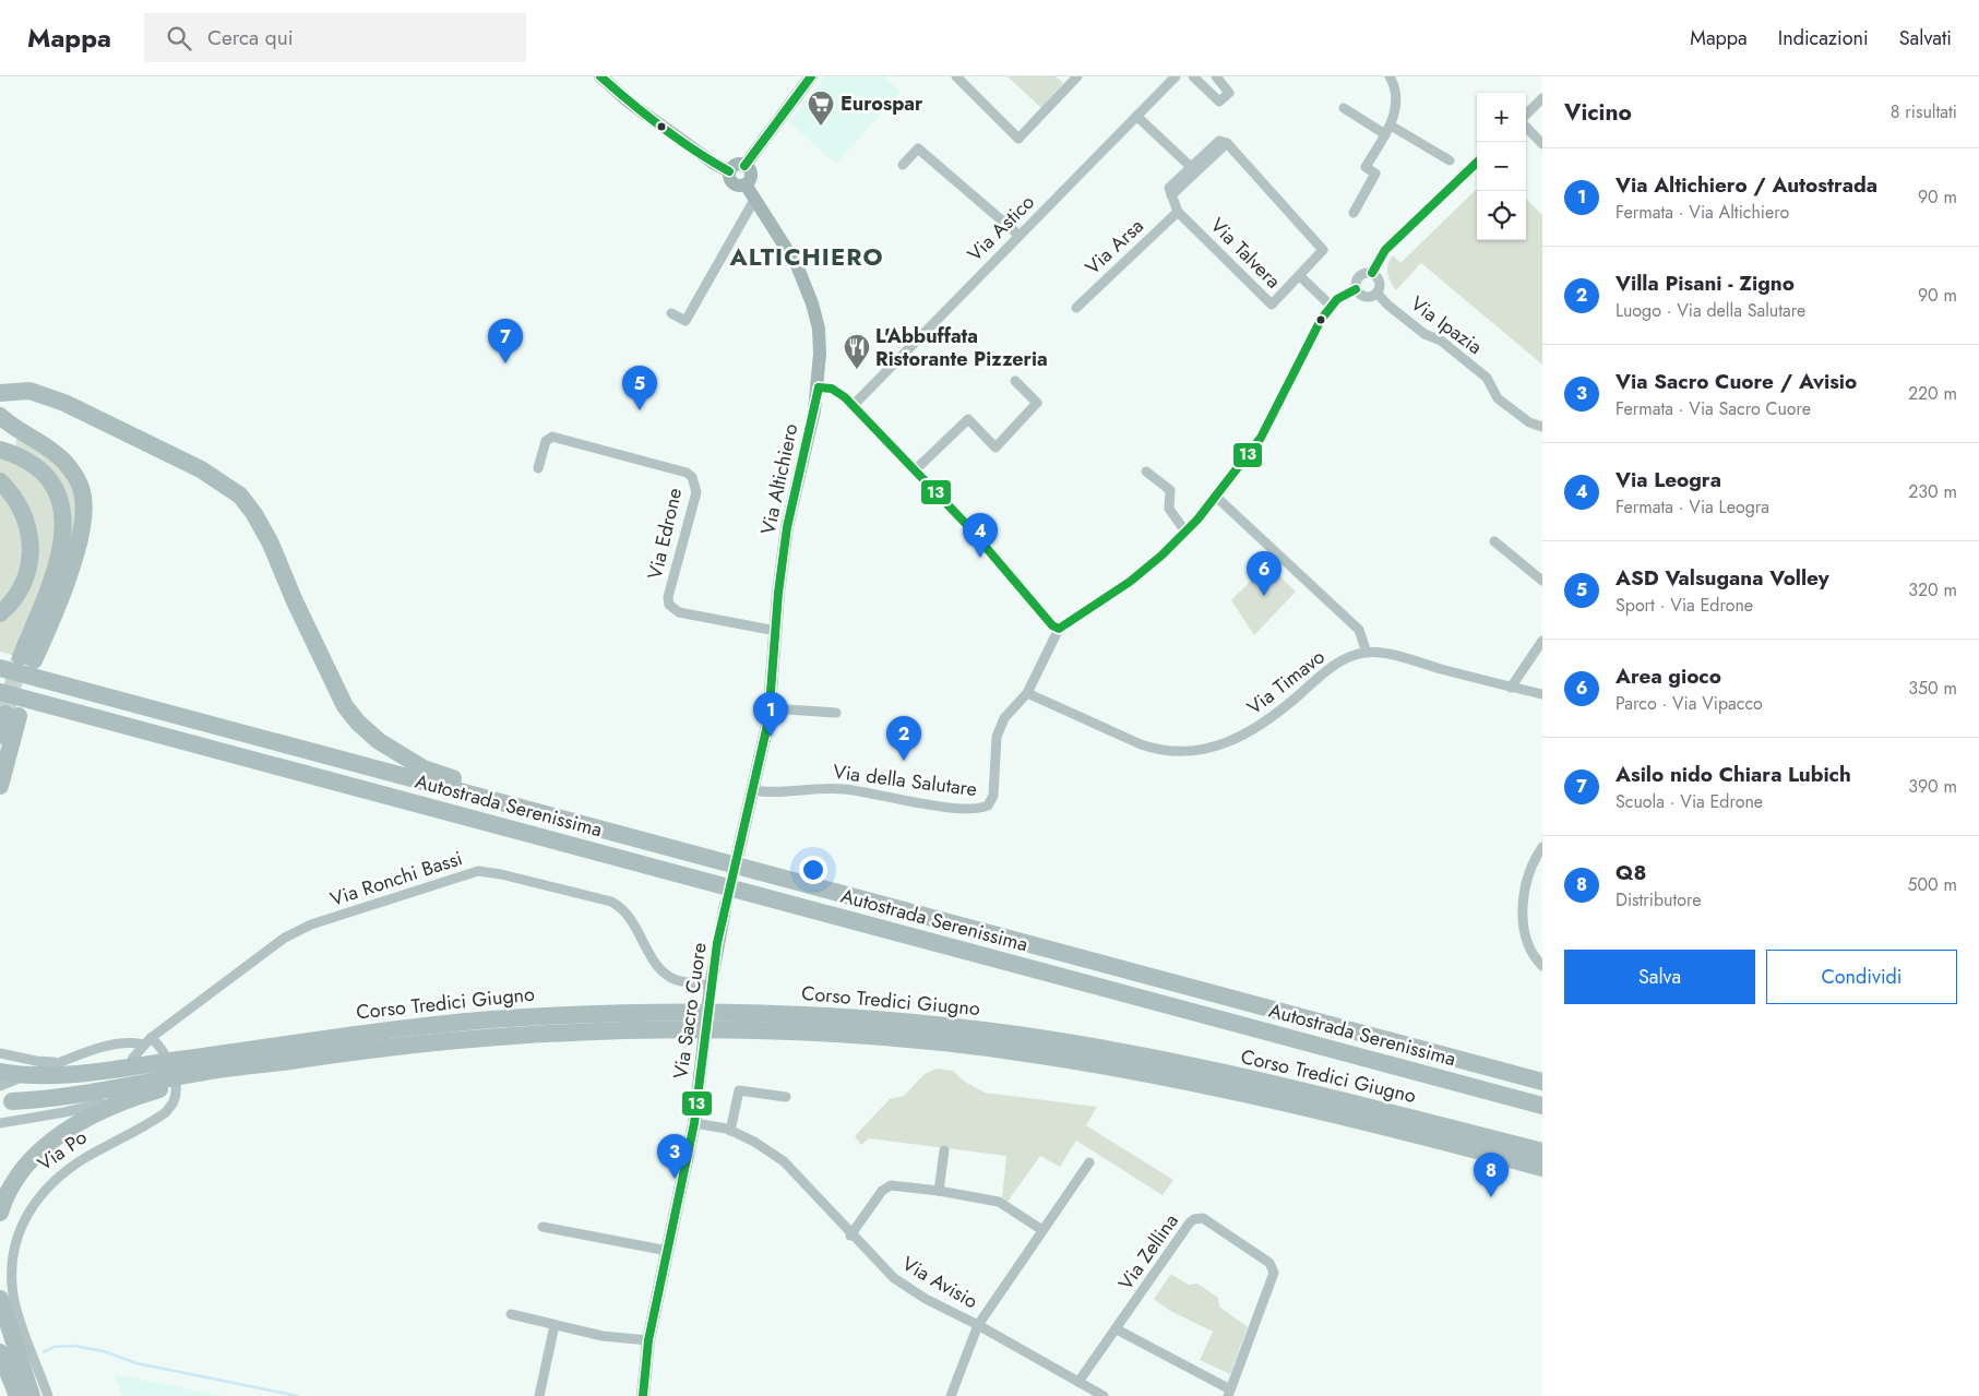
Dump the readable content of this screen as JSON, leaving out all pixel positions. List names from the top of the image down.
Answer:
{
  "streets": {
    "highway": ["Autostrada Serenissima", "Corso Tredici Giugno"],
    "street": [
      "Via Astico",
      "Via Arsa",
      "Via Talvera",
      "Via Ipazia",
      "Via Altichiero",
      "Via Edrone",
      "Via Timavo",
      "Via della Salutare",
      "Via Ronchi Bassi",
      "Via Sacro Cuore",
      "Via Po",
      "Via Zellina",
      "Via Avisio"
    ]
  },
  "crossings": [
    ["Via Arsa", "Via Talvera"],
    ["Via Altichiero", "Via Edrone"],
    ["Via Altichiero", "Via della Salutare"],
    ["Via Timavo", "Via della Salutare"],
    ["Via Ronchi Bassi", "Via Sacro Cuore"],
    ["Via Ronchi Bassi", "Via Po"],
    ["Via Sacro Cuore", "Via Avisio"],
    ["Via Zellina", "Via Avisio"]
  ],
  "districts": ["ALTICHIERO"],
  "places": {
    "supermarket": ["Eurospar"],
    "restaurant": ["L'Abbuffata Ristorante Pizzeria"]
  },
  "lines": ["transit line 13"],
  "page": {
    "header": "Mappa",
    "search": "Cerca qui",
    "nav": ["Mappa", "Indicazioni", "Salvati"],
    "heading": ["Vicino", "8 risultati"],
    "map_buttons": ["+", "−"],
    "list": [
      {
        "mark": "1",
        "name": "Via Altichiero / Autostrada",
        "note": "Fermata · Via Altichiero",
        "value": "90 m"
      },
      {
        "mark": "2",
        "name": "Villa Pisani - Zigno",
        "note": "Luogo · Via della Salutare",
        "value": "90 m"
      },
      {
        "mark": "3",
        "name": "Via Sacro Cuore / Avisio",
        "note": "Fermata · Via Sacro Cuore",
        "value": "220 m"
      },
      {
        "mark": "4",
        "name": "Via Leogra",
        "note": "Fermata · Via Leogra",
        "value": "230 m"
      },
      {
        "mark": "5",
        "name": "ASD Valsugana Volley",
        "note": "Sport · Via Edrone",
        "value": "320 m"
      },
      {
        "mark": "6",
        "name": "Area gioco",
        "note": "Parco · Via Vipacco",
        "value": "350 m"
      },
      {
        "mark": "7",
        "name": "Asilo nido Chiara Lubich",
        "note": "Scuola · Via Edrone",
        "value": "390 m"
      },
      {
        "mark": "8",
        "name": "Q8",
        "note": "Distributore",
        "value": "500 m"
      }
    ],
    "pins": [
      "7",
      "5",
      "4",
      "6",
      "1",
      "2",
      "3",
      "8"
    ],
    "buttons": ["Salva", "Condividi"]
  }
}
